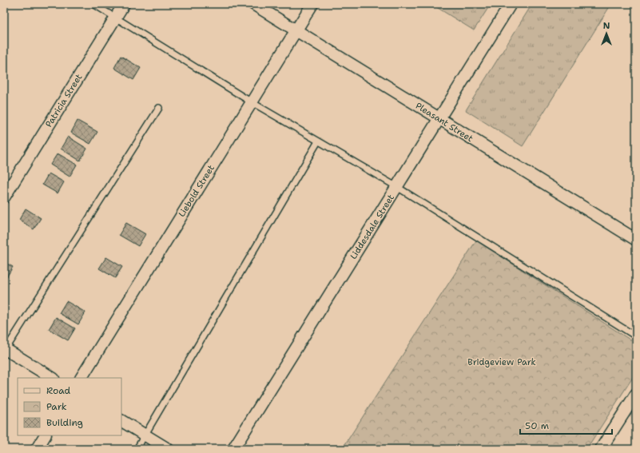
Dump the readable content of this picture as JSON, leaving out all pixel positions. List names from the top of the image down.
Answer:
{
  "streets": {
    "street": [
      "Patricia Street",
      "Pleasant Street",
      "Liebold Street",
      "Liddesdale Street"
    ]
  },
  "crossings": [
    ["Pleasant Street", "Liebold Street"],
    ["Pleasant Street", "Liddesdale Street"]
  ],
  "parks": ["Bridgeview Park"],
  "legend": ["Road", "Park", "Building"],
  "scale_bar": "50 m",
  "north": "top"
}
